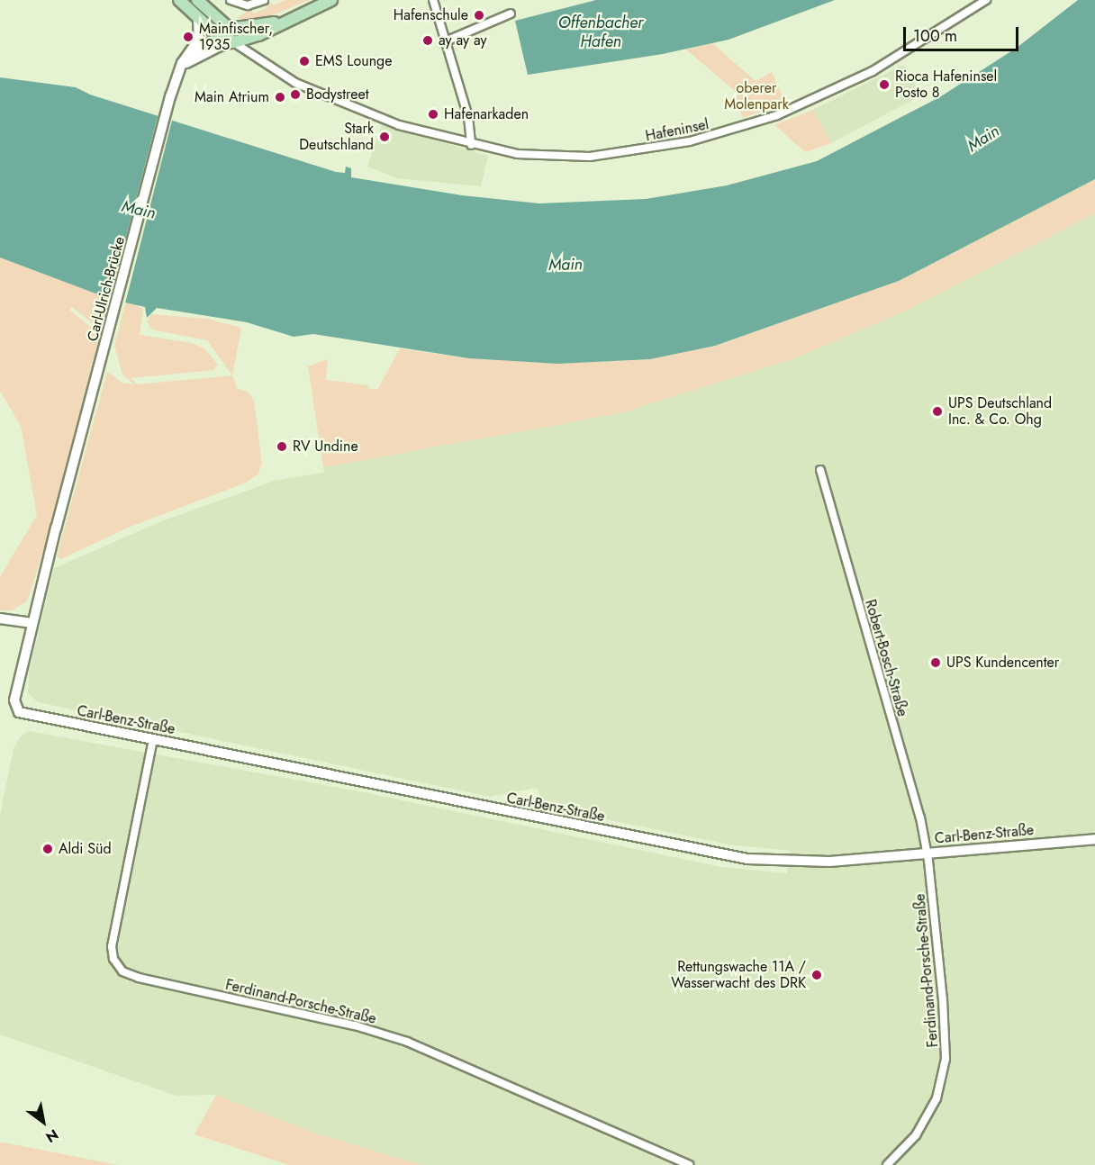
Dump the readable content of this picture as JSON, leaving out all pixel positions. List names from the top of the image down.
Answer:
{
  "streets": {
    "main road": ["Carl-Ulrich-Brücke", "Carl-Benz-Straße"],
    "street": ["Hafeninsel", "Robert-Bosch-Straße", "Ferdinand-Porsche-Straße"]
  },
  "crossings": [
    ["Carl-Ulrich-Brücke", "Carl-Benz-Straße"],
    ["Robert-Bosch-Straße", "Carl-Benz-Straße"],
    ["Robert-Bosch-Straße", "Ferdinand-Porsche-Straße"],
    ["Carl-Benz-Straße", "Ferdinand-Porsche-Straße"]
  ],
  "water": ["Offenbacher Hafen", "Main"],
  "parks": ["oberer Molenpark"],
  "places": [
    "Hafenschule",
    "Mainfischer, 1935",
    "ay ay ay",
    "EMS Lounge",
    "Rioca Hafeninsel Posto 8",
    "Bodystreet",
    "Main Atrium",
    "Hafenarkaden",
    "Stark Deutschland",
    "UPS Deutschland Inc. & Co. Ohg",
    "RV Undine",
    "UPS Kundencenter",
    "Aldi Süd",
    "Rettungswache 11A / Wasserwacht des DRK"
  ],
  "scale_bar": "100 m",
  "north": "bottom right"
}
